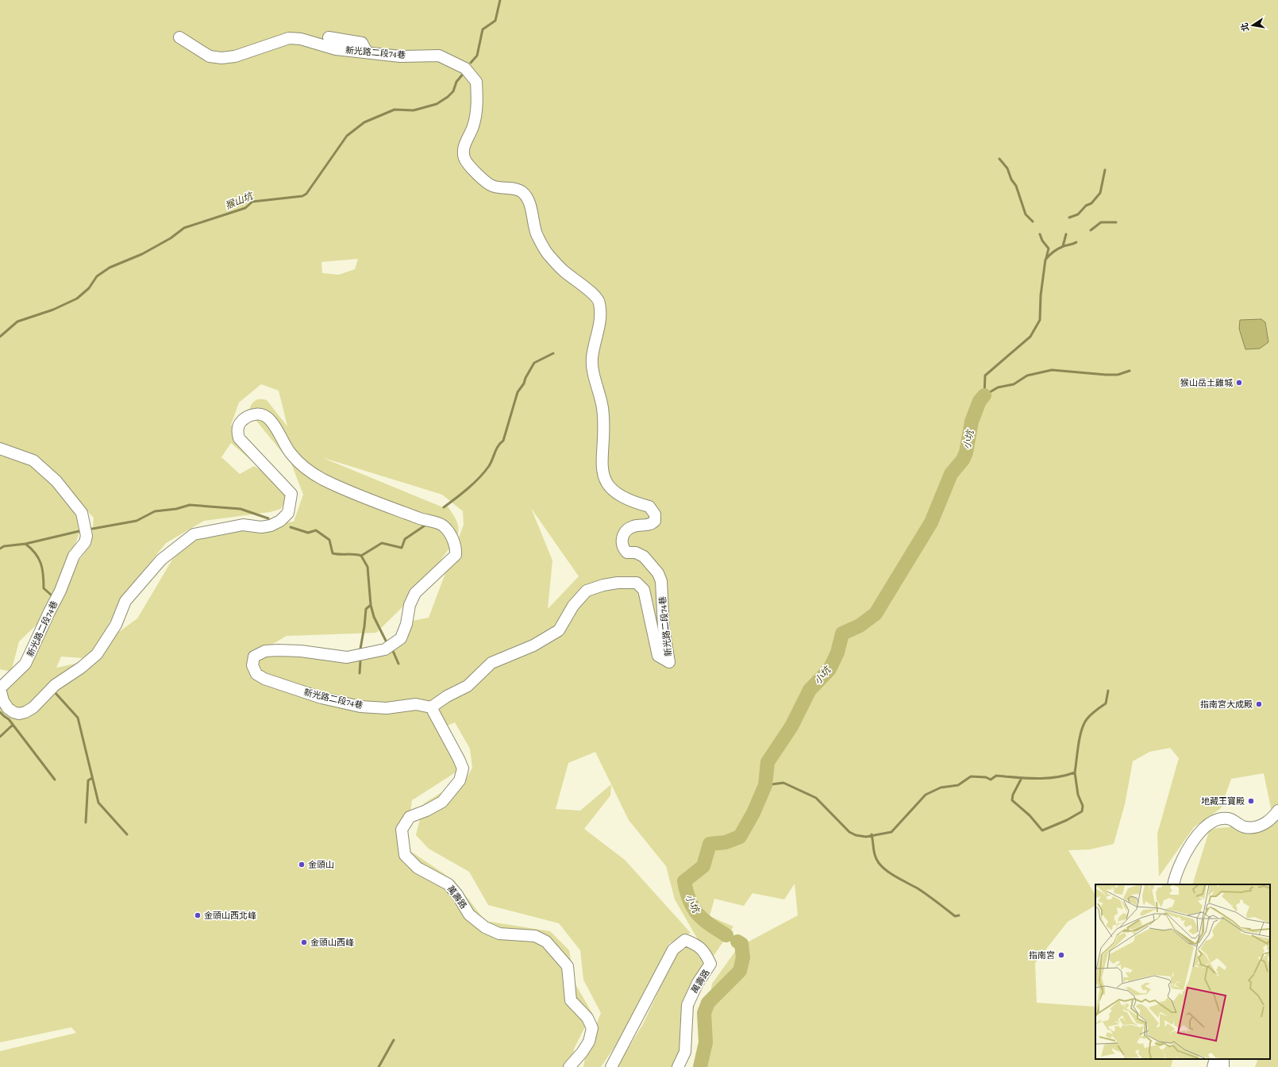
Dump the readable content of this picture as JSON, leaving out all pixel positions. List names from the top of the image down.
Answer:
{
  "streets": {
    "street": ["新光路二段74巷", "萬壽路"]
  },
  "crossings": [
    ["新光路二段74巷", "萬壽路"]
  ],
  "water": ["猴山坑", "小坑"],
  "places": [
    "猴山岳土雞城",
    "指南宮大成殿",
    "地藏王寶殿",
    "金頭山",
    "金頭山西北峰",
    "金頭山西峰",
    "指南宮"
  ],
  "north": "left"
}
